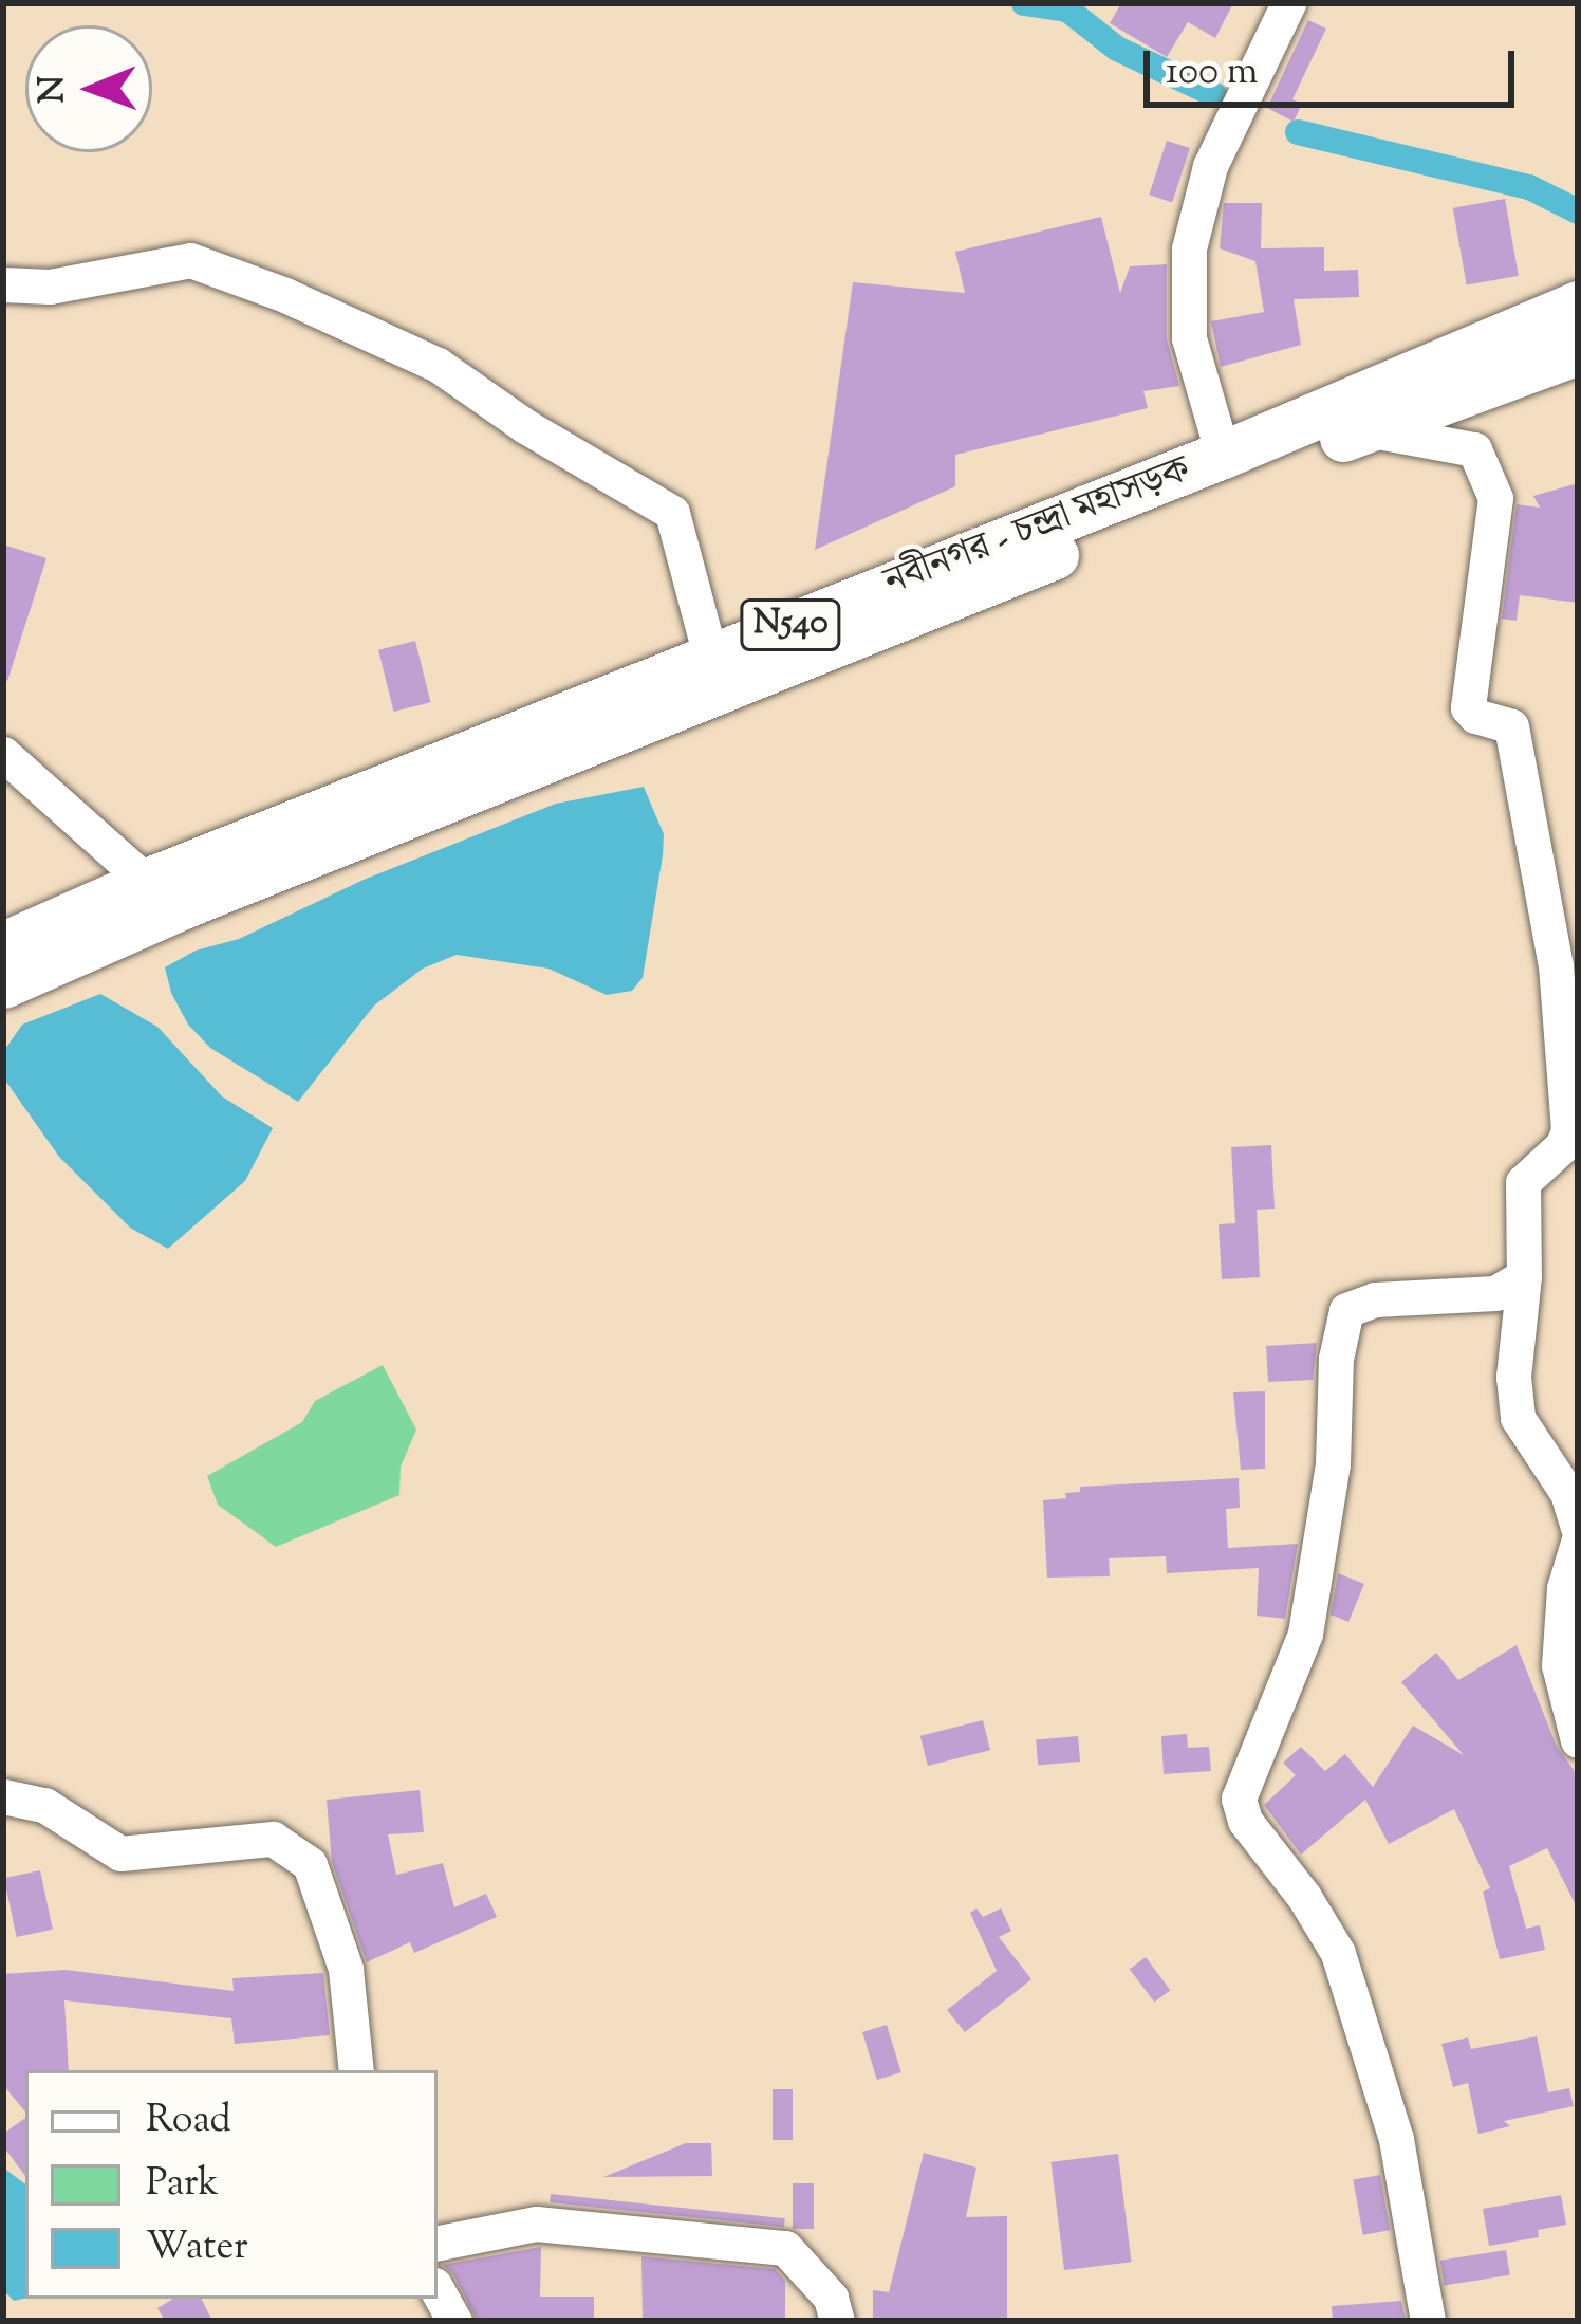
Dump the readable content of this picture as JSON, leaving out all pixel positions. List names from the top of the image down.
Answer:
{
  "streets": {
    "highway": ["নবীনগর - চন্দ্রা মহাসড়ক", "N540"]
  },
  "legend": ["Road", "Park", "Water"],
  "scale_bar": "100 m",
  "north": "left"
}
